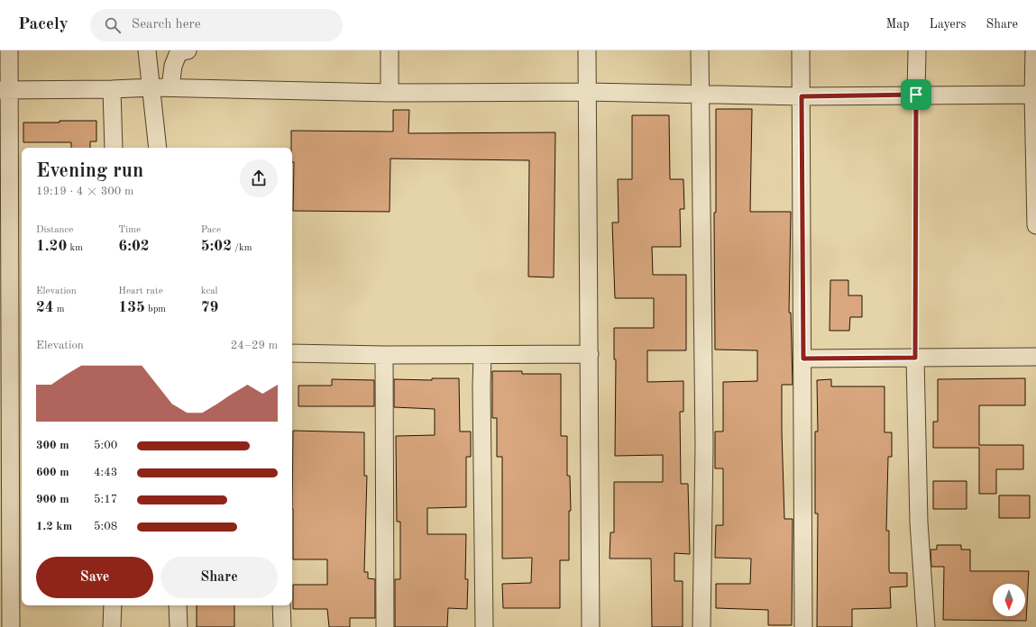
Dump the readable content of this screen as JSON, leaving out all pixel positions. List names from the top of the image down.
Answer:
{
  "north": "bottom",
  "page": {
    "header": "Pacely",
    "search": "Search here",
    "nav": ["Map", "Layers", "Share"],
    "heading": ["Evening run", "19:19 · 4 × 300 m"],
    "stats": [
      ["Distance", "1.20 km"],
      ["Time", "6:02"],
      ["Pace", "5:02 /km"],
      ["Elevation", "24 m"],
      ["Heart rate", "135 bpm"],
      ["kcal", "79"]
    ],
    "chart": ["Elevation", "24–29 m"],
    "list": [
      {
        "name": "300 m",
        "note": "5:00"
      },
      {
        "name": "600 m",
        "note": "4:43"
      },
      {
        "name": "900 m",
        "note": "5:17"
      },
      {
        "name": "1.2 km",
        "note": "5:08"
      }
    ],
    "buttons": ["Save", "Share"]
  }
}
